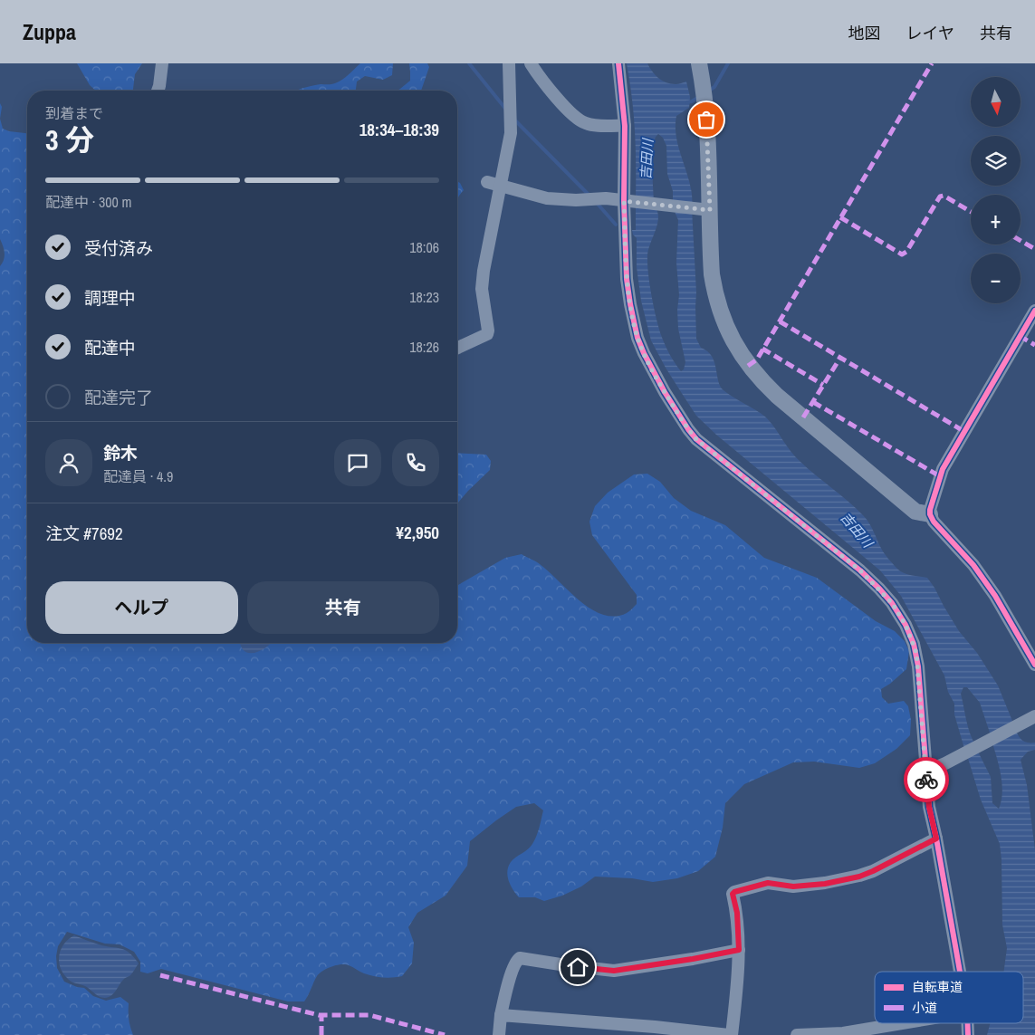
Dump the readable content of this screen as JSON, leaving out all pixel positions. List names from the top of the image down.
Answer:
{
  "water": ["吉田川"],
  "legend": ["自転車道", "小道"],
  "north": "bottom",
  "page": {
    "header": "Zuppa",
    "nav": ["地図", "レイヤ", "共有"],
    "map_buttons": ["+", "−"],
    "heading": ["3 分", "到着まで", "18:34–18:39"],
    "panel": [
      "鈴木",
      "配達員 · 4.9",
      "注文 #7692",
      "¥2,950"
    ],
    "bar": "配達中 · 300 m",
    "list": [
      ["受付済み", "18:06"],
      ["調理中", "18:23"],
      ["配達中", "18:26"],
      "配達完了"
    ],
    "buttons": ["ヘルプ", "共有"]
  }
}
